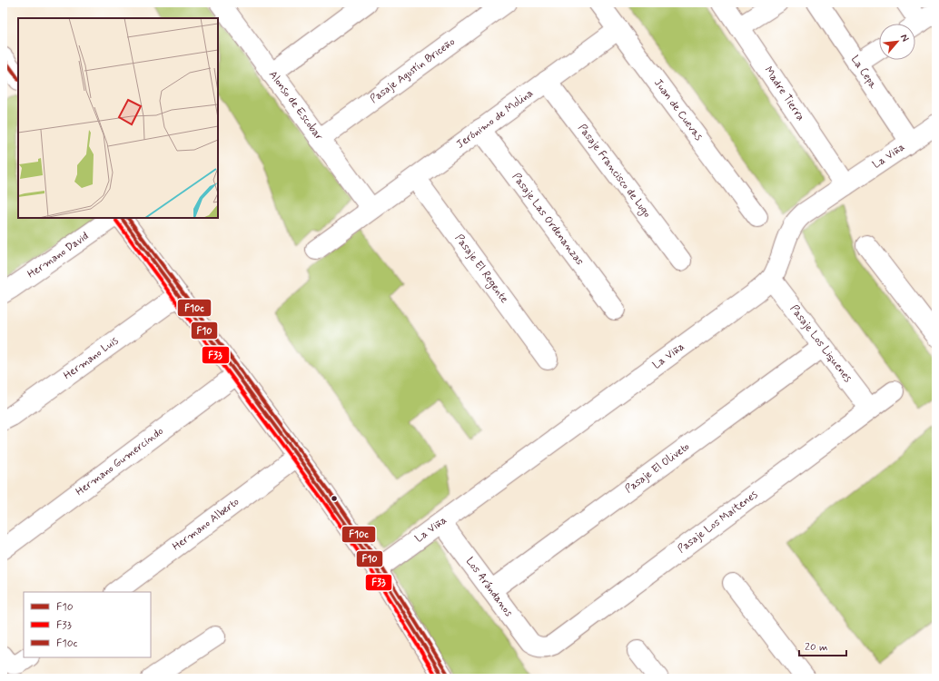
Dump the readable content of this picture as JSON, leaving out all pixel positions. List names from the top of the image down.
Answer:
{
  "streets": {
    "street": [
      "Pasaje Agustín Briceño",
      "La Cepa",
      "Madre Tierra",
      "Alonso de Escobar",
      "Juan de Cuevas",
      "Jerónimo de Molina",
      "La Viña",
      "Pasaje Francisco de Lugo",
      "Pasaje Las Ordenanzas",
      "Hermano David",
      "Pasaje El Regente",
      "Pasaje Los Liquenes",
      "Hermano Luis",
      "Hermano Gumercindo",
      "Pasaje El Oliveto",
      "Pasaje Los Maitenes",
      "Hermano Alberto",
      "Los Arándanos"
    ]
  },
  "crossings": [
    ["Pasaje Agustín Briceño", "Alonso de Escobar"],
    ["La Cepa", "La Viña"],
    ["Madre Tierra", "La Viña"],
    ["Alonso de Escobar", "Jerónimo de Molina"],
    ["Juan de Cuevas", "Jerónimo de Molina"],
    ["Jerónimo de Molina", "Pasaje Francisco de Lugo"],
    ["Jerónimo de Molina", "Pasaje Las Ordenanzas"],
    ["Jerónimo de Molina", "Pasaje El Regente"],
    ["La Viña", "Pasaje Los Liquenes"],
    ["La Viña", "Los Arándanos"],
    ["Pasaje Los Liquenes", "Pasaje El Oliveto"],
    ["Pasaje Los Liquenes", "Pasaje Los Maitenes"],
    ["Pasaje El Oliveto", "Los Arándanos"],
    ["Pasaje Los Maitenes", "Los Arándanos"]
  ],
  "lines": ["transit line F10", "transit line F10c", "transit line F33"],
  "legend": ["F10", "F33", "F10c"],
  "scale_bar": "20 m",
  "north": "top right"
}
